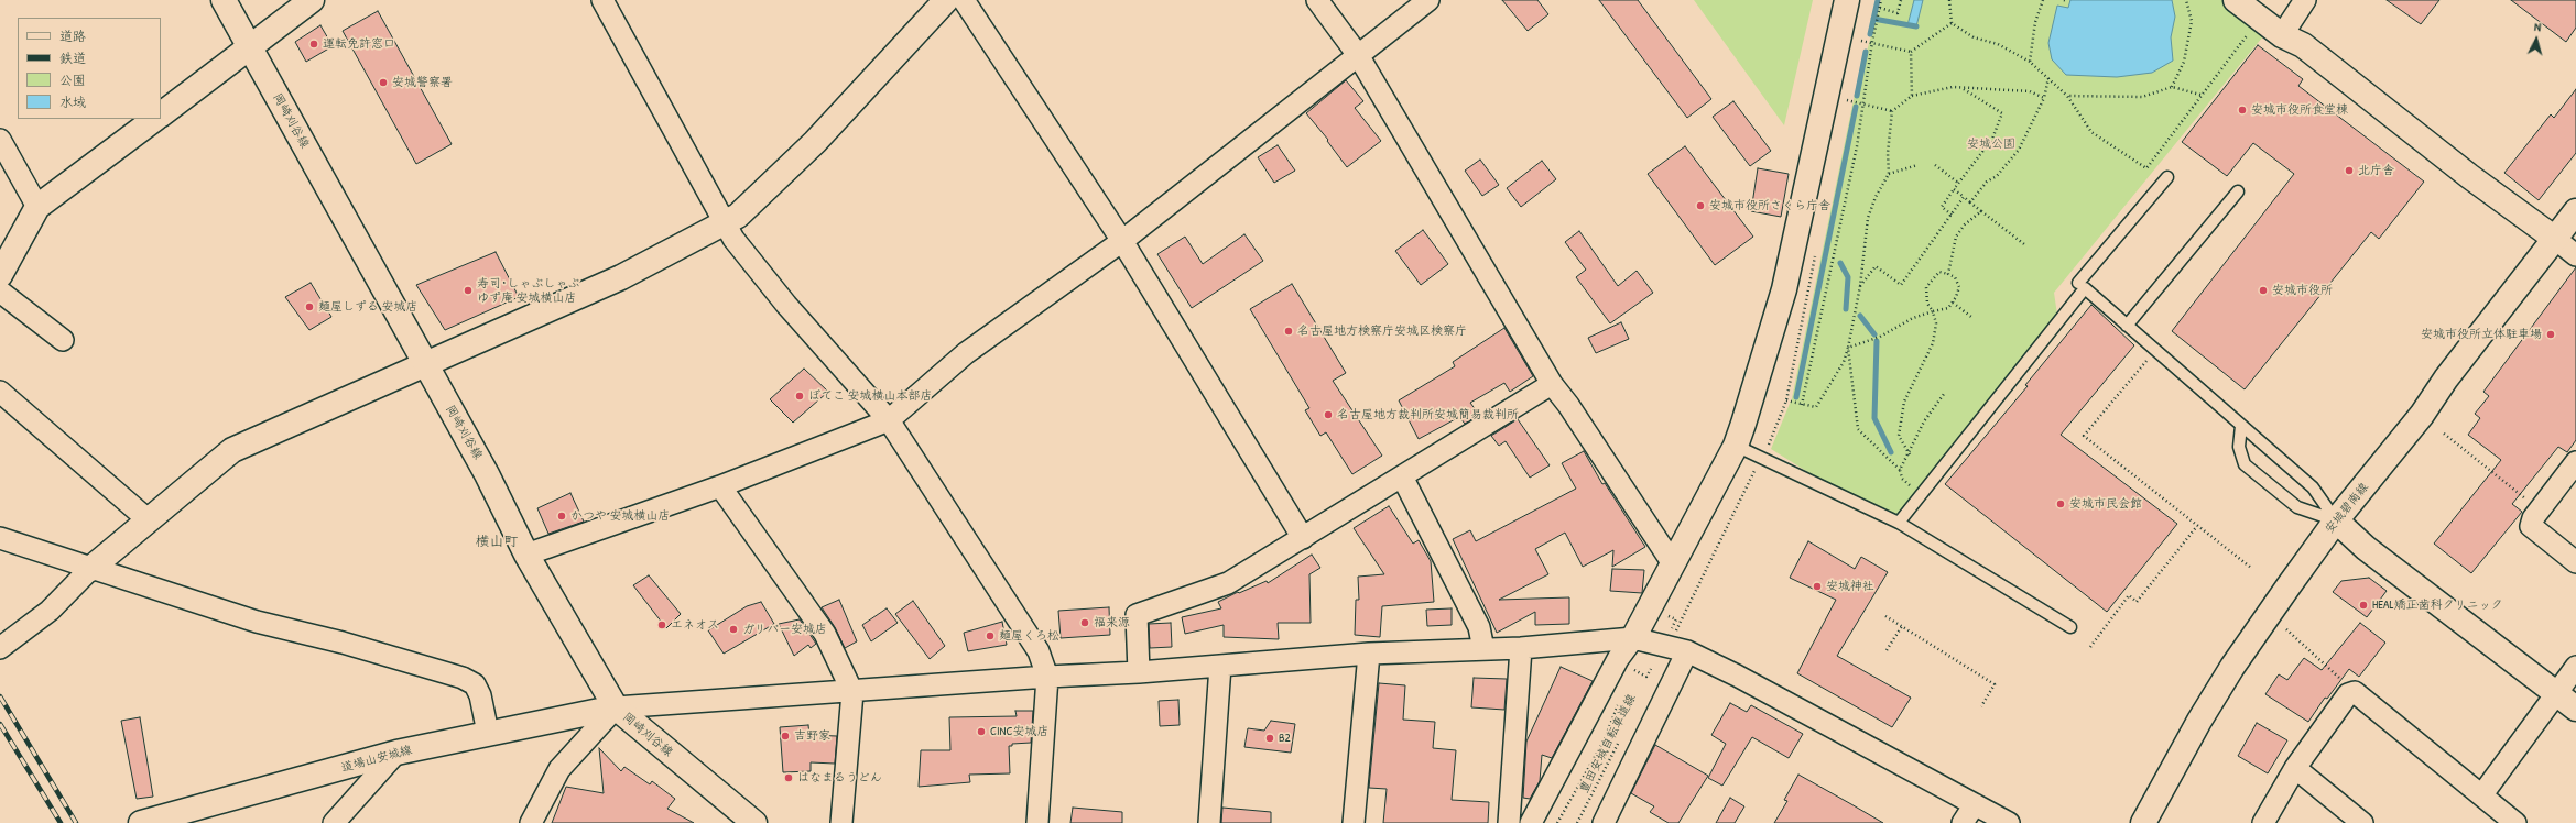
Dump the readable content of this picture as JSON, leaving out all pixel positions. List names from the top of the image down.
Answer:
{
  "streets": {
    "street": ["岡崎刈谷線", "安城碧南線", "道場山安城線"],
    "path": ["豊田安城自転車道線"]
  },
  "crossings": [
    ["岡崎刈谷線", "道場山安城線"]
  ],
  "districts": ["横山町"],
  "parks": ["安城公園"],
  "places": [
    "運転免許窓口",
    "安城警察署",
    "安城市役所食堂棟",
    "北庁舎",
    "安城市役所さくら庁舎",
    "寿司･しゃぶしゃぶ ゆず庵 安城横山店",
    "安城市役所",
    "麺屋しずる 安城店",
    "名古屋地方検察庁安城区検察庁",
    "安城市役所立体駐車場",
    "ぼてこ 安城横山本部店",
    "名古屋地方裁判所安城簡易裁判所",
    "安城市民会館",
    "かつや 安城横山店",
    "安城神社",
    "HEAL矯正歯科クリニック",
    "福来源",
    "エネオス",
    "ガリバー安城店",
    "麺屋くろ松",
    "CINC安城店",
    "吉野家",
    "B2",
    "はなまるうどん"
  ],
  "legend": [
    "道路",
    "鉄道",
    "公園",
    "水域"
  ],
  "north": "top"
}
